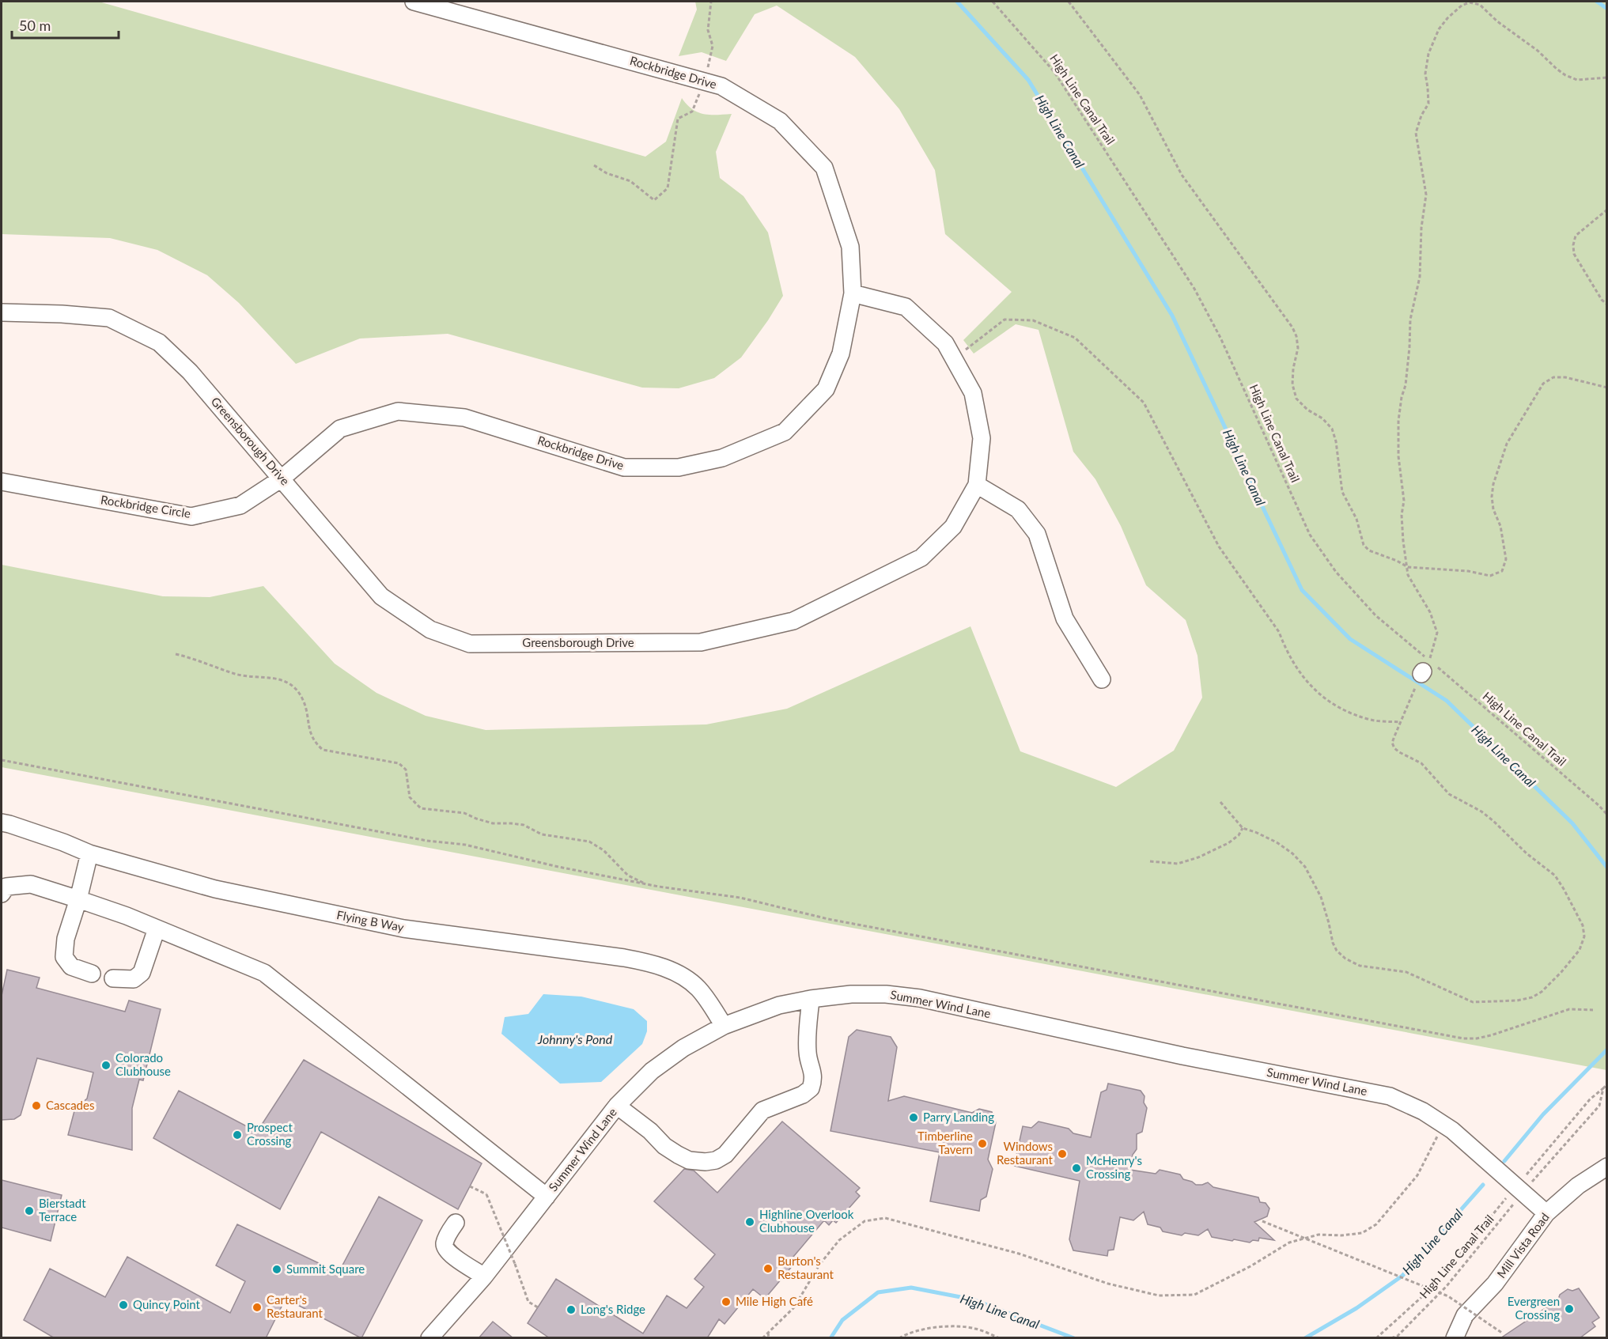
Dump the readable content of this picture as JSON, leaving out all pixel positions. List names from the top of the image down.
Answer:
{
  "streets": {
    "street": [
      "Rockbridge Drive",
      "Greensborough Drive",
      "Rockbridge Circle",
      "Flying B Way",
      "Summer Wind Lane",
      "Mill Vista Road"
    ],
    "path": ["High Line Canal Trail"]
  },
  "crossings": [
    ["Rockbridge Drive", "Greensborough Drive"],
    ["Rockbridge Drive", "Rockbridge Circle"],
    ["Greensborough Drive", "Rockbridge Circle"],
    ["Flying B Way", "Summer Wind Lane"],
    ["Summer Wind Lane", "Mill Vista Road"]
  ],
  "water": ["High Line Canal", "Johnny's Pond"],
  "places": [
    "Colorado Clubhouse",
    "Cascades",
    "Parry Landing",
    "Prospect Crossing",
    "Timberline Tavern",
    "Windows Restaurant",
    "McHenry's Crossing",
    "Bierstadt Terrace",
    "Highline Overlook Clubhouse",
    "Burton's Restaurant",
    "Summit Square",
    "Mile High Café",
    "Quincy Point",
    "Carter's Restaurant",
    "Evergreen Crossing",
    "Long's Ridge"
  ],
  "scale_bar": "50 m"
}
